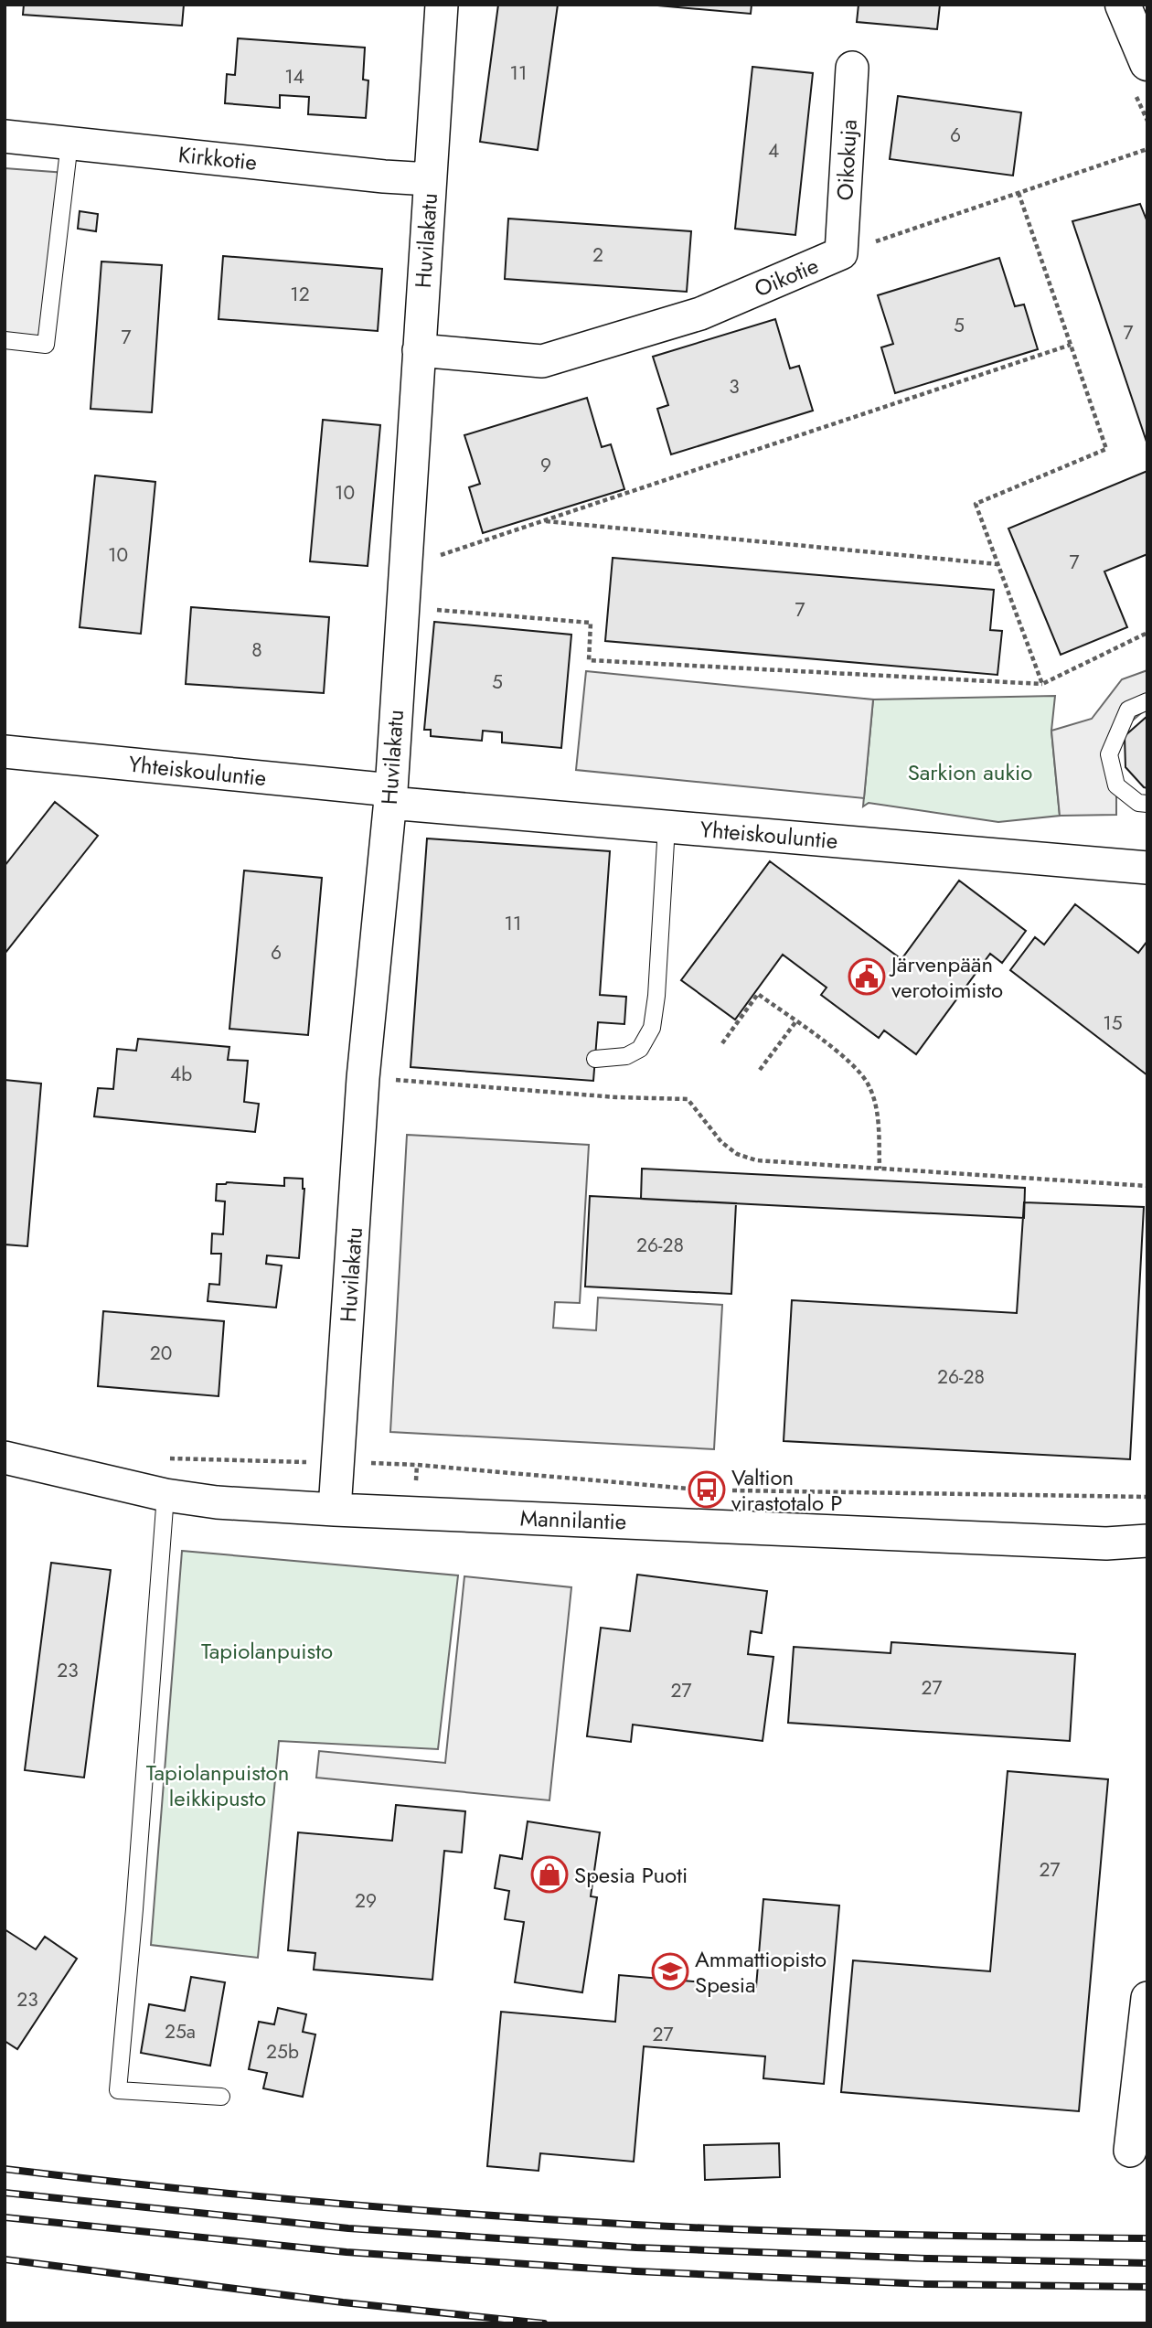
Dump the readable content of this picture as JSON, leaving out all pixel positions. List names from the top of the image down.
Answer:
{
  "streets": {
    "street": [
      "Kirkkotie",
      "Oikokuja",
      "Huvilakatu",
      "Oikotie",
      "Yhteiskouluntie",
      "Mannilantie"
    ]
  },
  "crossings": [
    ["Kirkkotie", "Huvilakatu"],
    ["Oikokuja", "Oikotie"],
    ["Huvilakatu", "Oikotie"],
    ["Huvilakatu", "Yhteiskouluntie"],
    ["Huvilakatu", "Mannilantie"]
  ],
  "parks": ["Sarkion aukio", "Tapiolanpuisto", "Tapiolanpuiston leikkipusto"],
  "places": {
    "public building": ["Järvenpään verotoimisto"],
    "bus stop": ["Valtion virastotalo P"],
    "shop": ["Spesia Puoti"],
    "school or university": ["Ammattiopisto Spesia"]
  },
  "house_numbers": [
    "11",
    "14",
    "6",
    "4",
    "2",
    "12",
    "5",
    "7",
    "7",
    "3",
    "9",
    "10",
    "10",
    "7",
    "7",
    "8",
    "5",
    "11",
    "6",
    "15",
    "4b",
    "26-28",
    "20",
    "26-28",
    "23",
    "27",
    "27",
    "27",
    "29",
    "23",
    "25a",
    "27",
    "25b"
  ]
}
